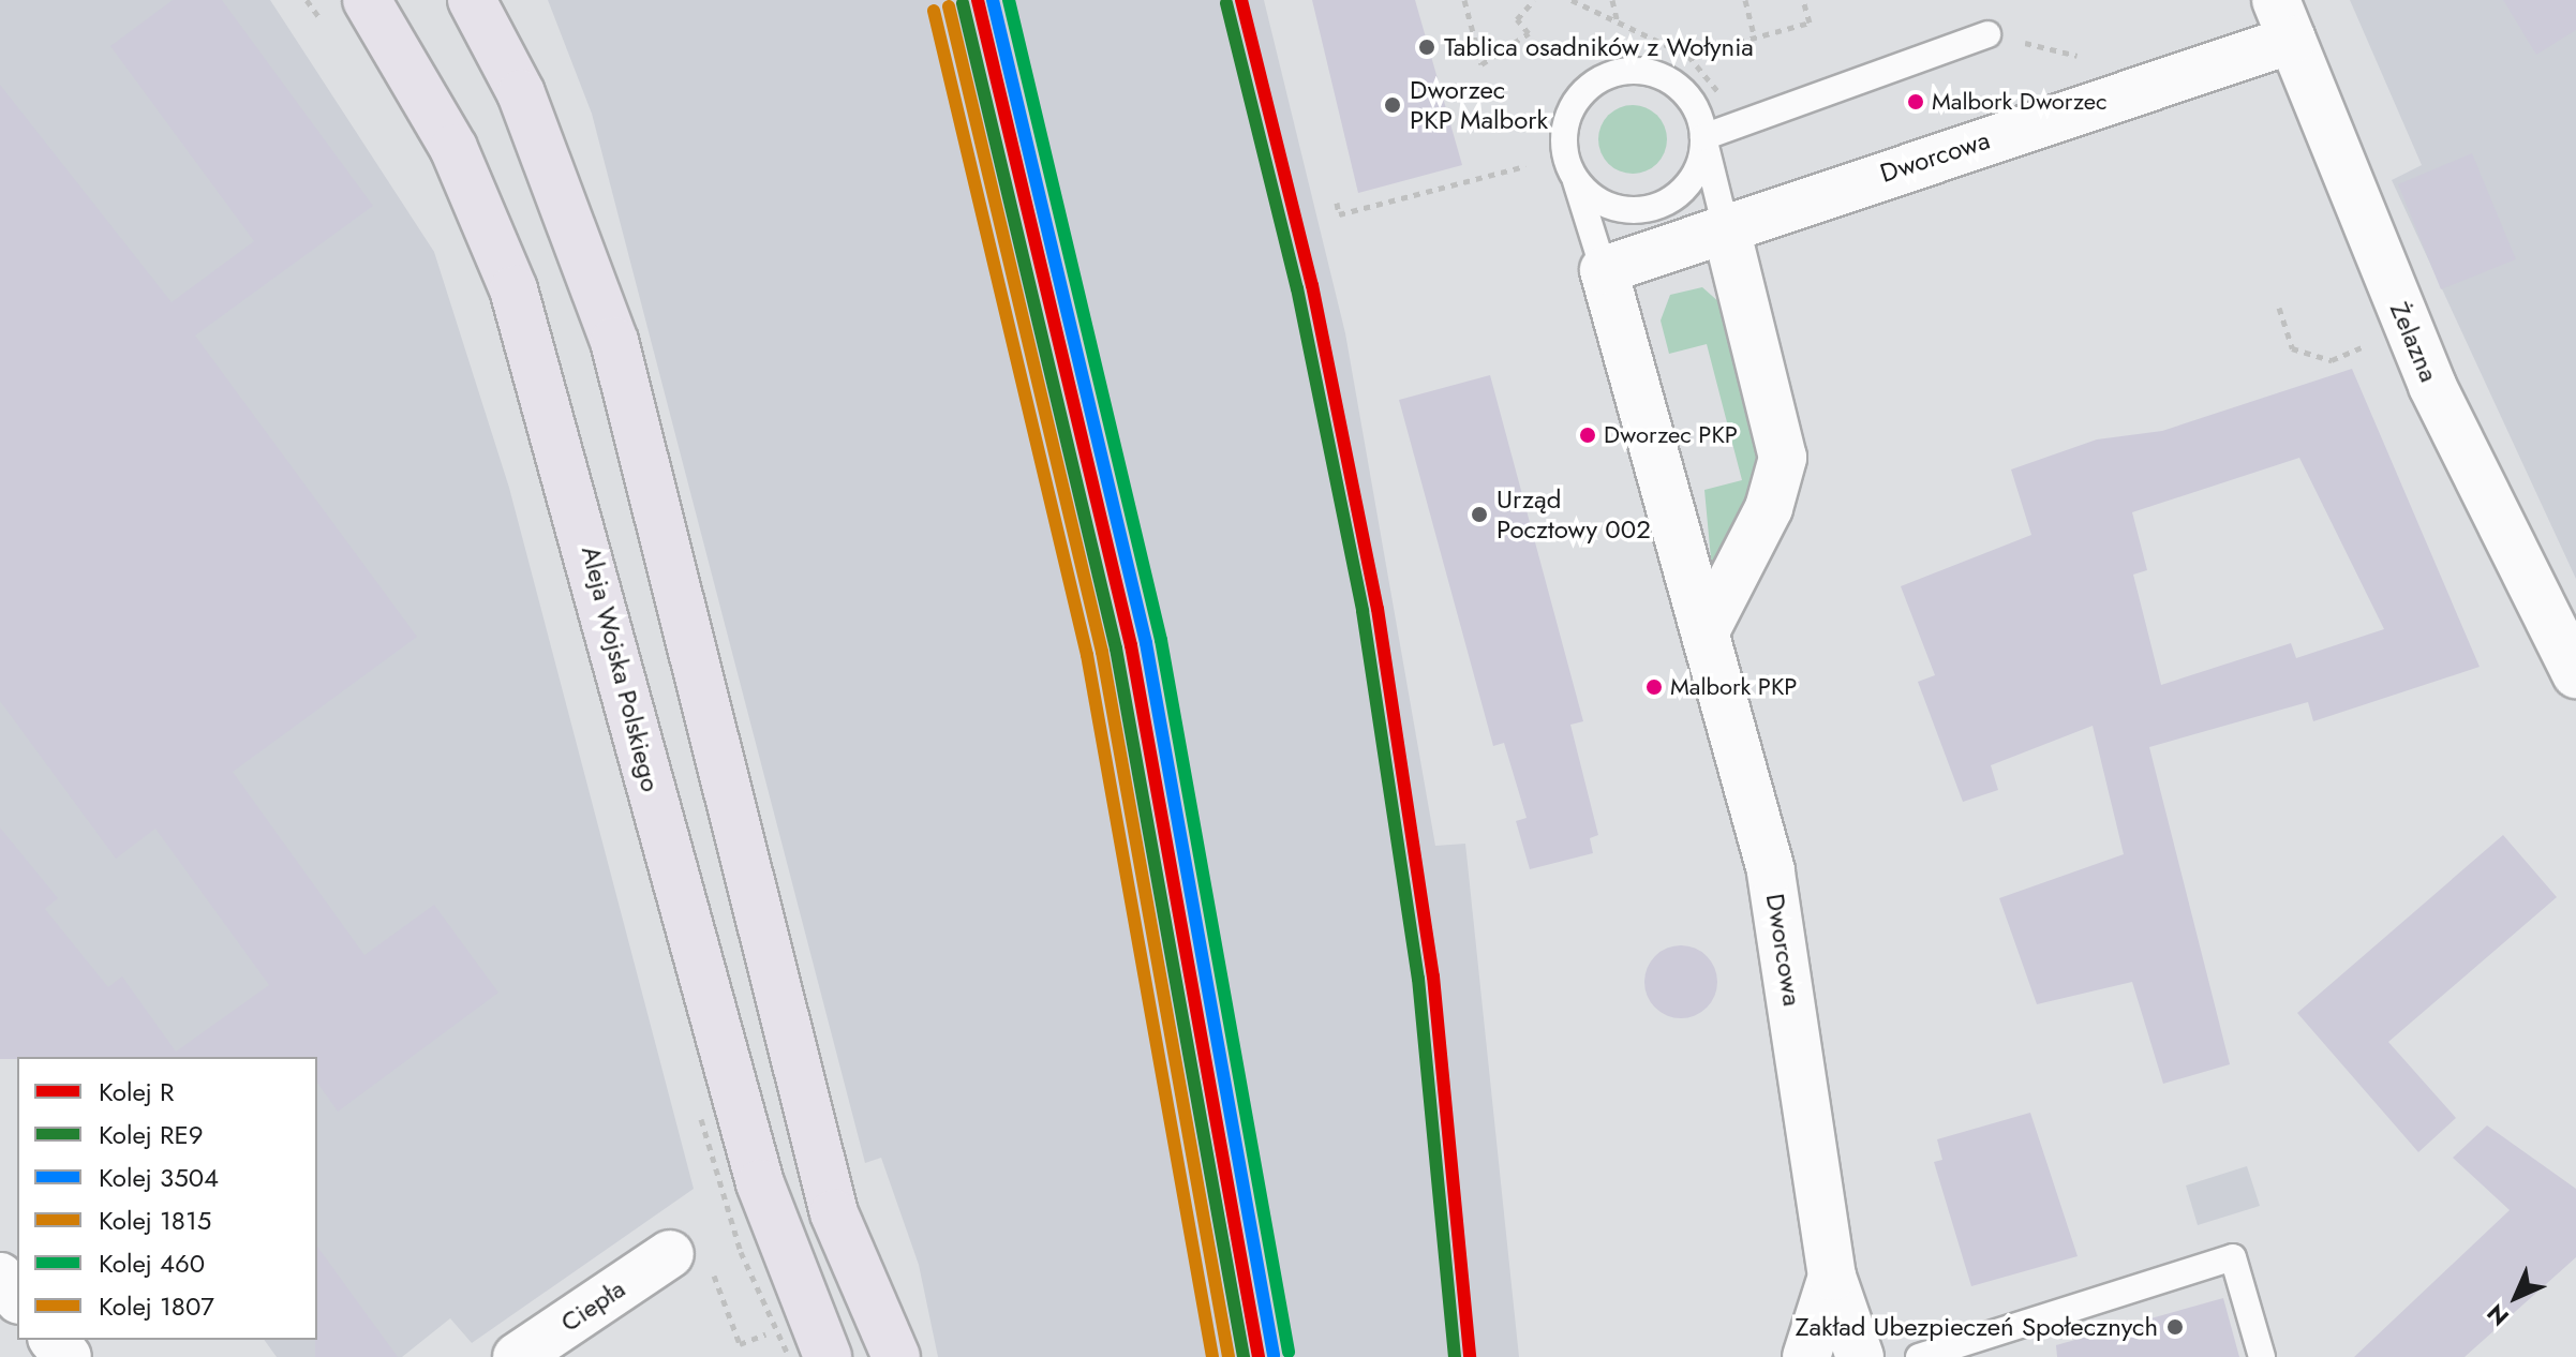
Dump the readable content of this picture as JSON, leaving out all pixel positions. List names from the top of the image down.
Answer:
{
  "streets": {
    "main road": ["Aleja Wojska Polskiego"],
    "street": ["Dworcowa", "Żelazna", "Ciepła"]
  },
  "crossings": [
    ["Dworcowa", "Żelazna"]
  ],
  "places": [
    "Tablica osadników z Wołynia",
    "Malbork Dworzec",
    "Dworzec PKP Malbork",
    "Dworzec PKP",
    "Urząd Pocztowy 002",
    "Malbork PKP",
    "Zakład Ubezpieczeń Społecznych"
  ],
  "lines": [
    "rail line R",
    "rail line 3504",
    "rail line 460",
    "rail line RE9",
    "rail line 1815",
    "rail line 1807"
  ],
  "legend": [
    "Kolej R",
    "Kolej RE9",
    "Kolej 3504",
    "Kolej 1815",
    "Kolej 460",
    "Kolej 1807"
  ],
  "north": "bottom left"
}
